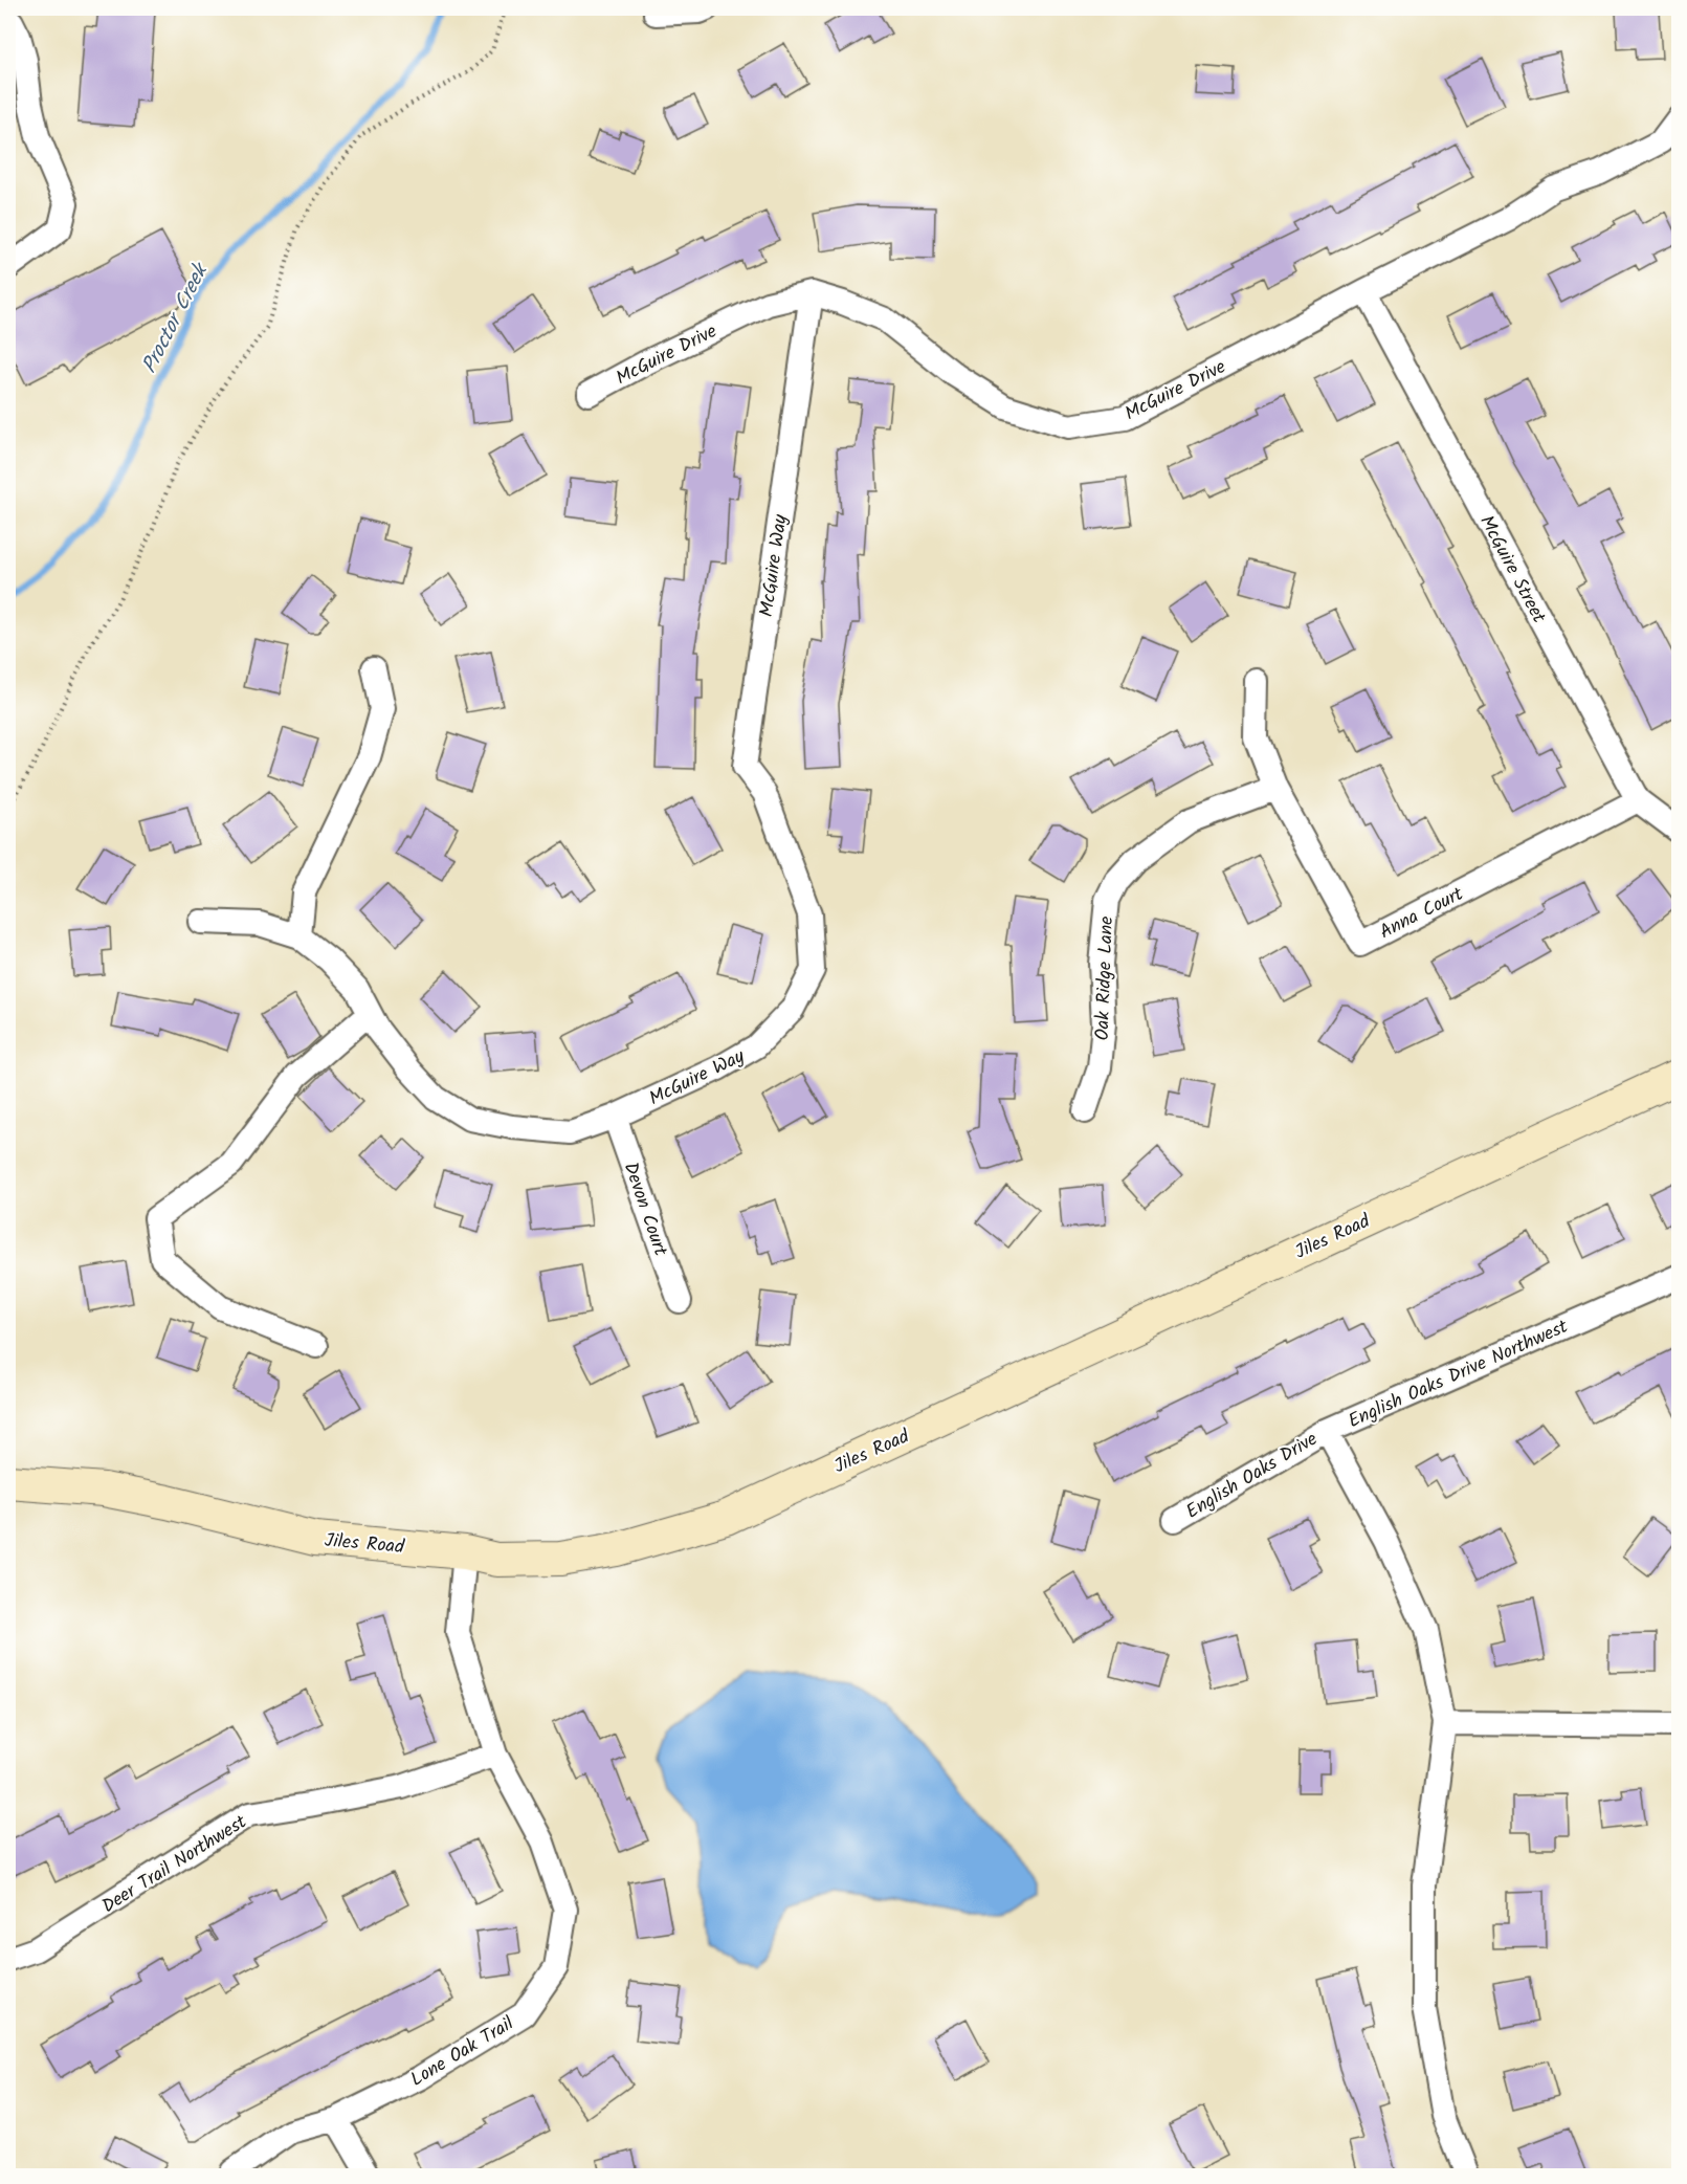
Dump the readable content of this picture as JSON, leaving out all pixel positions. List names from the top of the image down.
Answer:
{
  "streets": {
    "street": [
      "McGuire Drive",
      "McGuire Way",
      "McGuire Street",
      "Anna Court",
      "Oak Ridge Lane",
      "Devon Court",
      "Jiles Road",
      "English Oaks Drive Northwest",
      "English Oaks Drive",
      "Deer Trail Northwest",
      "Lone Oak Trail"
    ]
  },
  "crossings": [
    ["McGuire Drive", "McGuire Way"],
    ["McGuire Drive", "McGuire Street"],
    ["McGuire Way", "Devon Court"],
    ["McGuire Street", "Anna Court"],
    ["Anna Court", "Oak Ridge Lane"],
    ["Jiles Road", "Lone Oak Trail"],
    ["English Oaks Drive Northwest", "English Oaks Drive"],
    ["Deer Trail Northwest", "Lone Oak Trail"]
  ],
  "water": ["Proctor Creek"]
}
